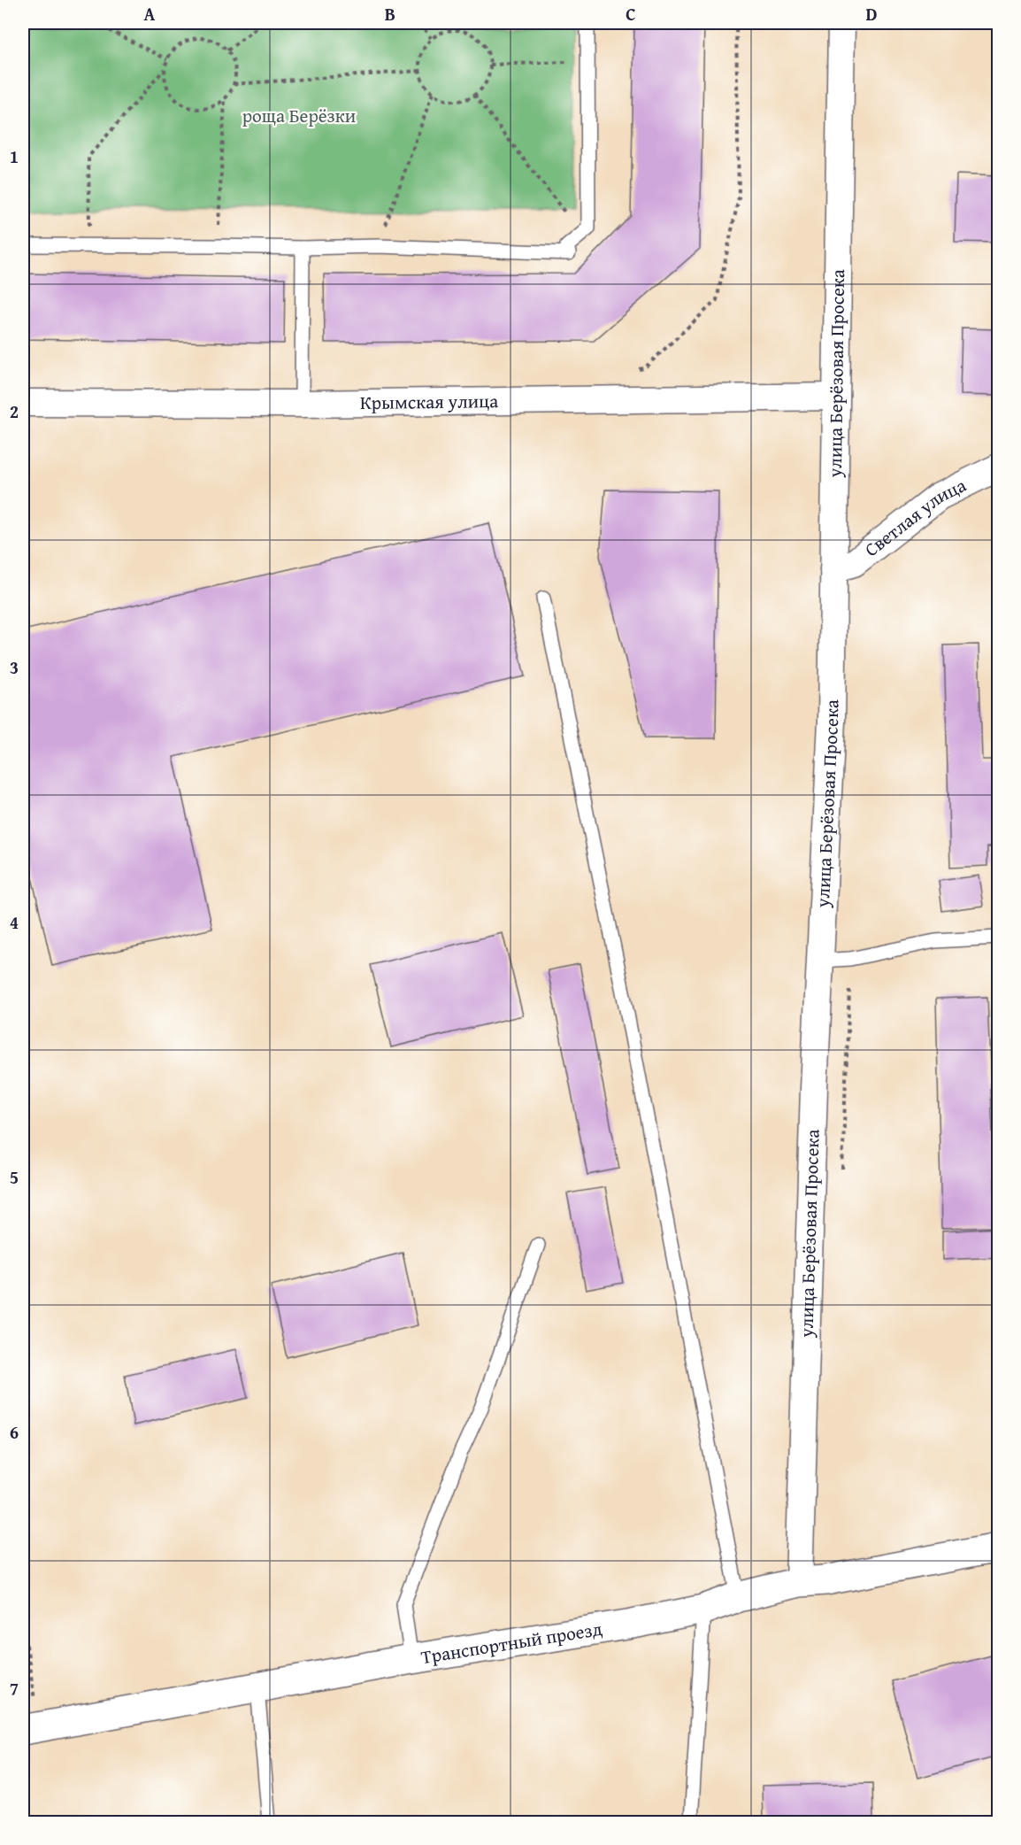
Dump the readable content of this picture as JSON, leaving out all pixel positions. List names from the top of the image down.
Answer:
{
  "streets": {
    "main road": ["Транспортный проезд"],
    "street": ["улица Берёзовая Просека", "Крымская улица", "Светлая улица"]
  },
  "crossings": [
    ["улица Берёзовая Просека", "Крымская улица"],
    ["улица Берёзовая Просека", "Светлая улица"],
    ["улица Берёзовая Просека", "Транспортный проезд"]
  ],
  "parks": ["роща Берёзки"],
  "grid": {
    "columns": [
      "A",
      "B",
      "C",
      "D"
    ],
    "rows": [
      "1",
      "2",
      "3",
      "4",
      "5",
      "6",
      "7"
    ]
  }
}
